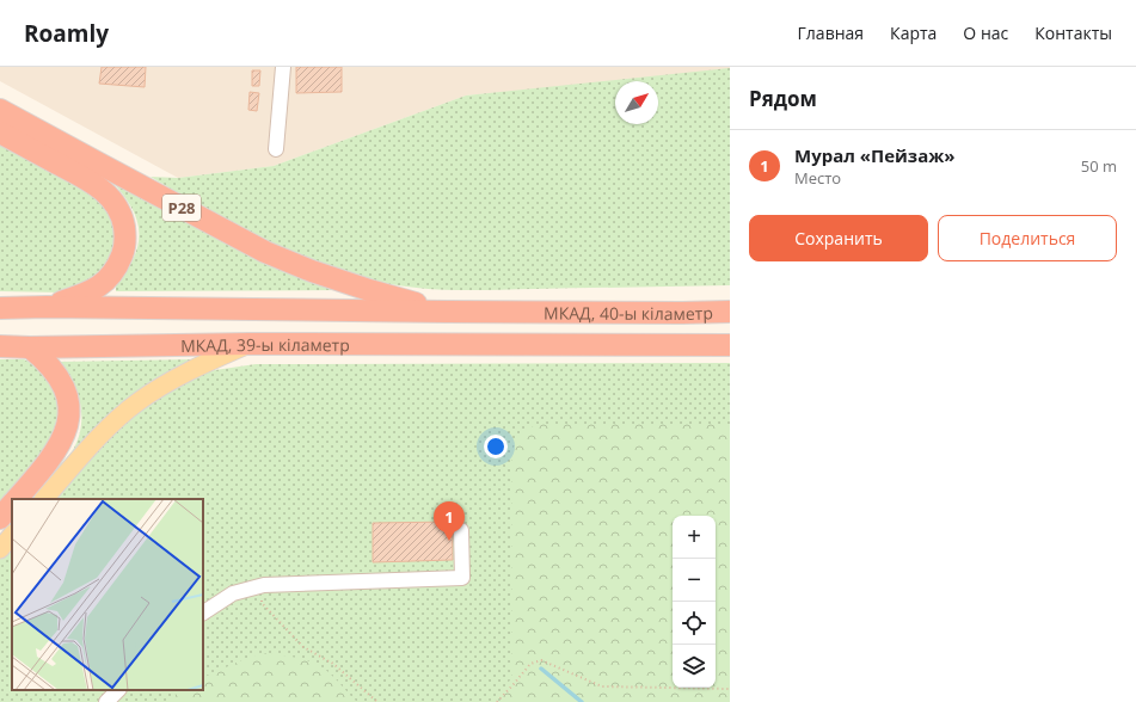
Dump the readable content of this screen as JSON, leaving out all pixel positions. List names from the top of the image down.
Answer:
{
  "streets": {
    "highway": ["Р28", "МКАД, 40-ы кіламетр", "МКАД, 39-ы кіламетр"]
  },
  "crossings": [
    ["Р28", "МКАД, 39-ы кіламетр"],
    ["МКАД, 40-ы кіламетр", "МКАД, 39-ы кіламетр"]
  ],
  "north": "top right",
  "page": {
    "header": "Roamly",
    "nav": [
      "Главная",
      "Карта",
      "О нас",
      "Контакты"
    ],
    "heading": "Рядом",
    "list": [
      {
        "mark": "1",
        "name": "Мурал «Пейзаж»",
        "note": "Место",
        "value": "50 m"
      }
    ],
    "buttons": ["Сохранить", "Поделиться"],
    "pins": "1",
    "map_buttons": ["+", "−"]
  }
}
